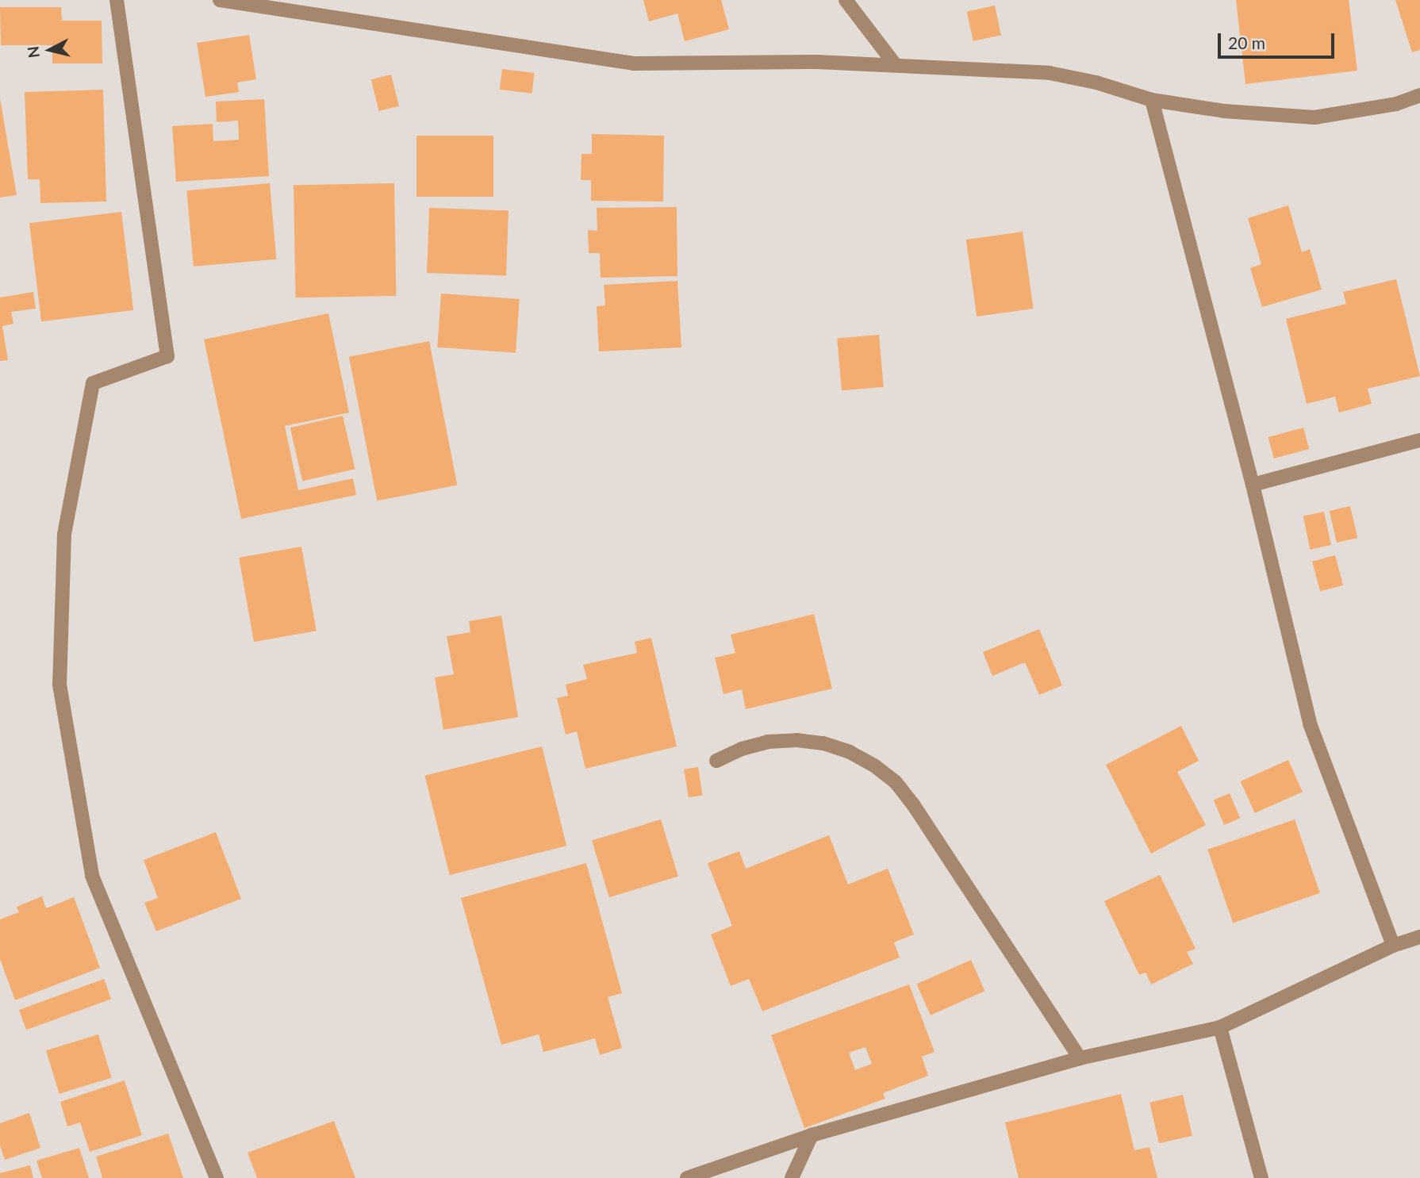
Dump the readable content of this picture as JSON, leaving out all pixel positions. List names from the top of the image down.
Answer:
{
  "scale_bar": "20 m",
  "north": "left"
}
